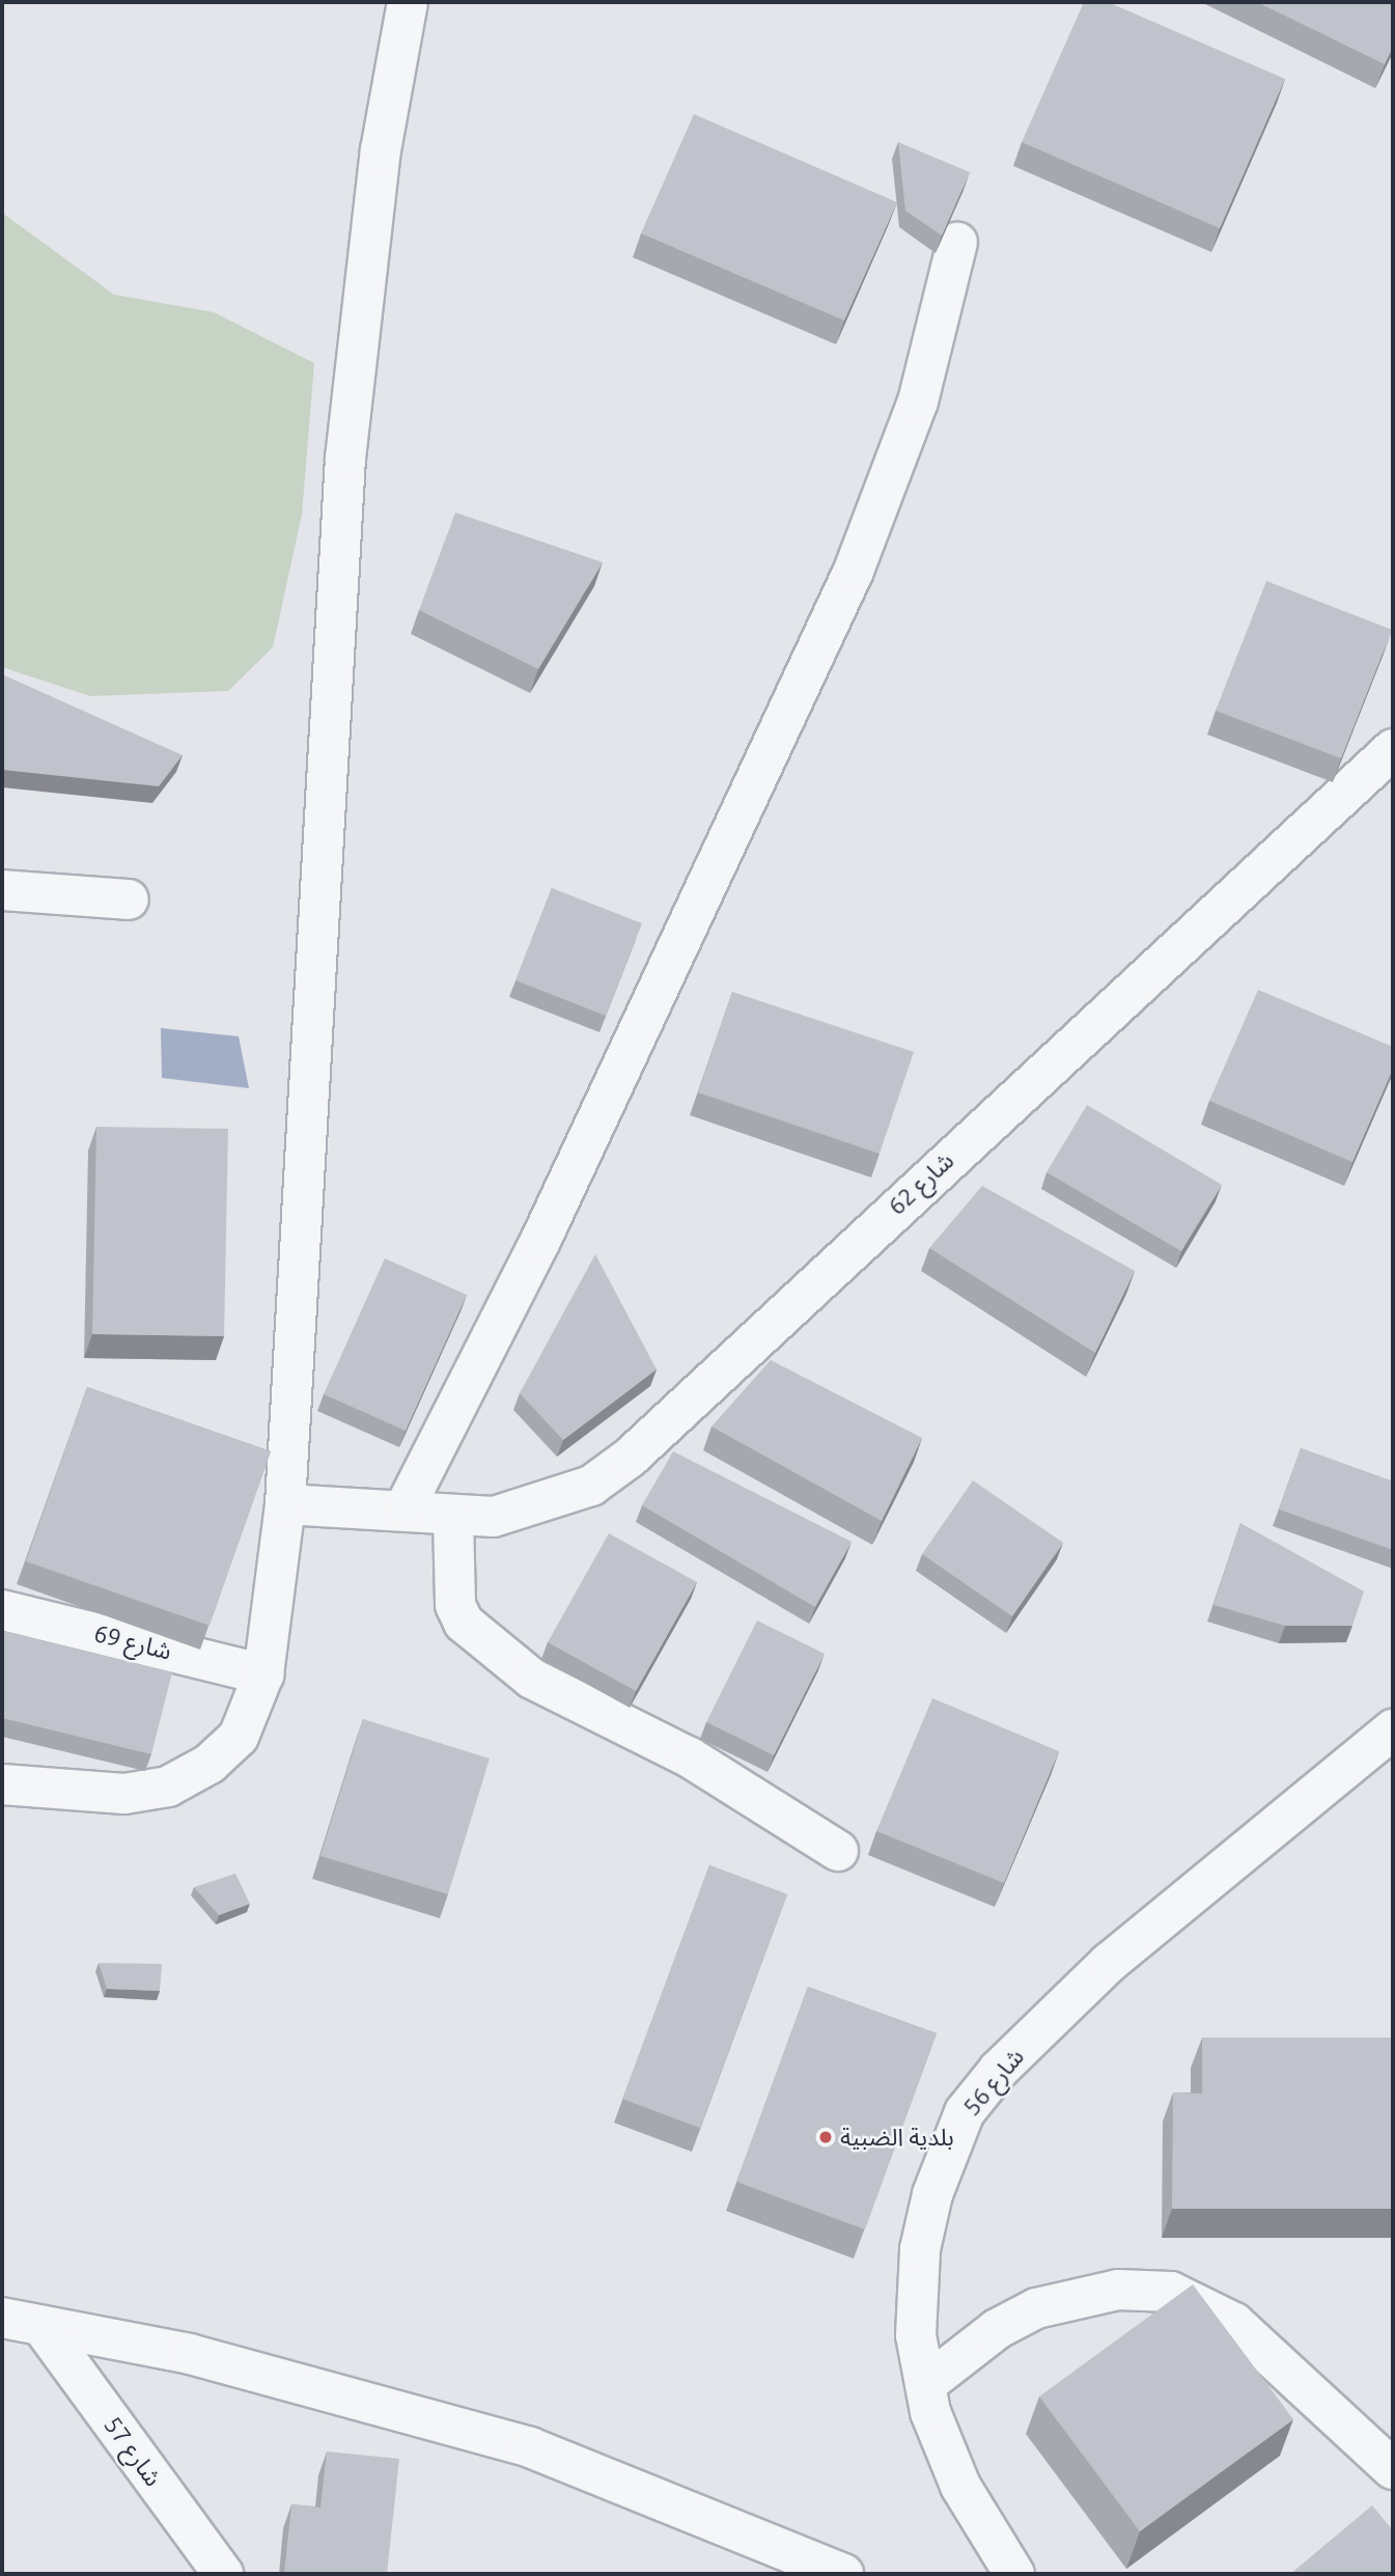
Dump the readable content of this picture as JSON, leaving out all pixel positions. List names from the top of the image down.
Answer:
{
  "streets": {
    "street": [
      "شارع 62",
      "شارع 69",
      "شارع 56",
      "شارع 57"
    ]
  },
  "places": ["بلدية الضبية"]
}
